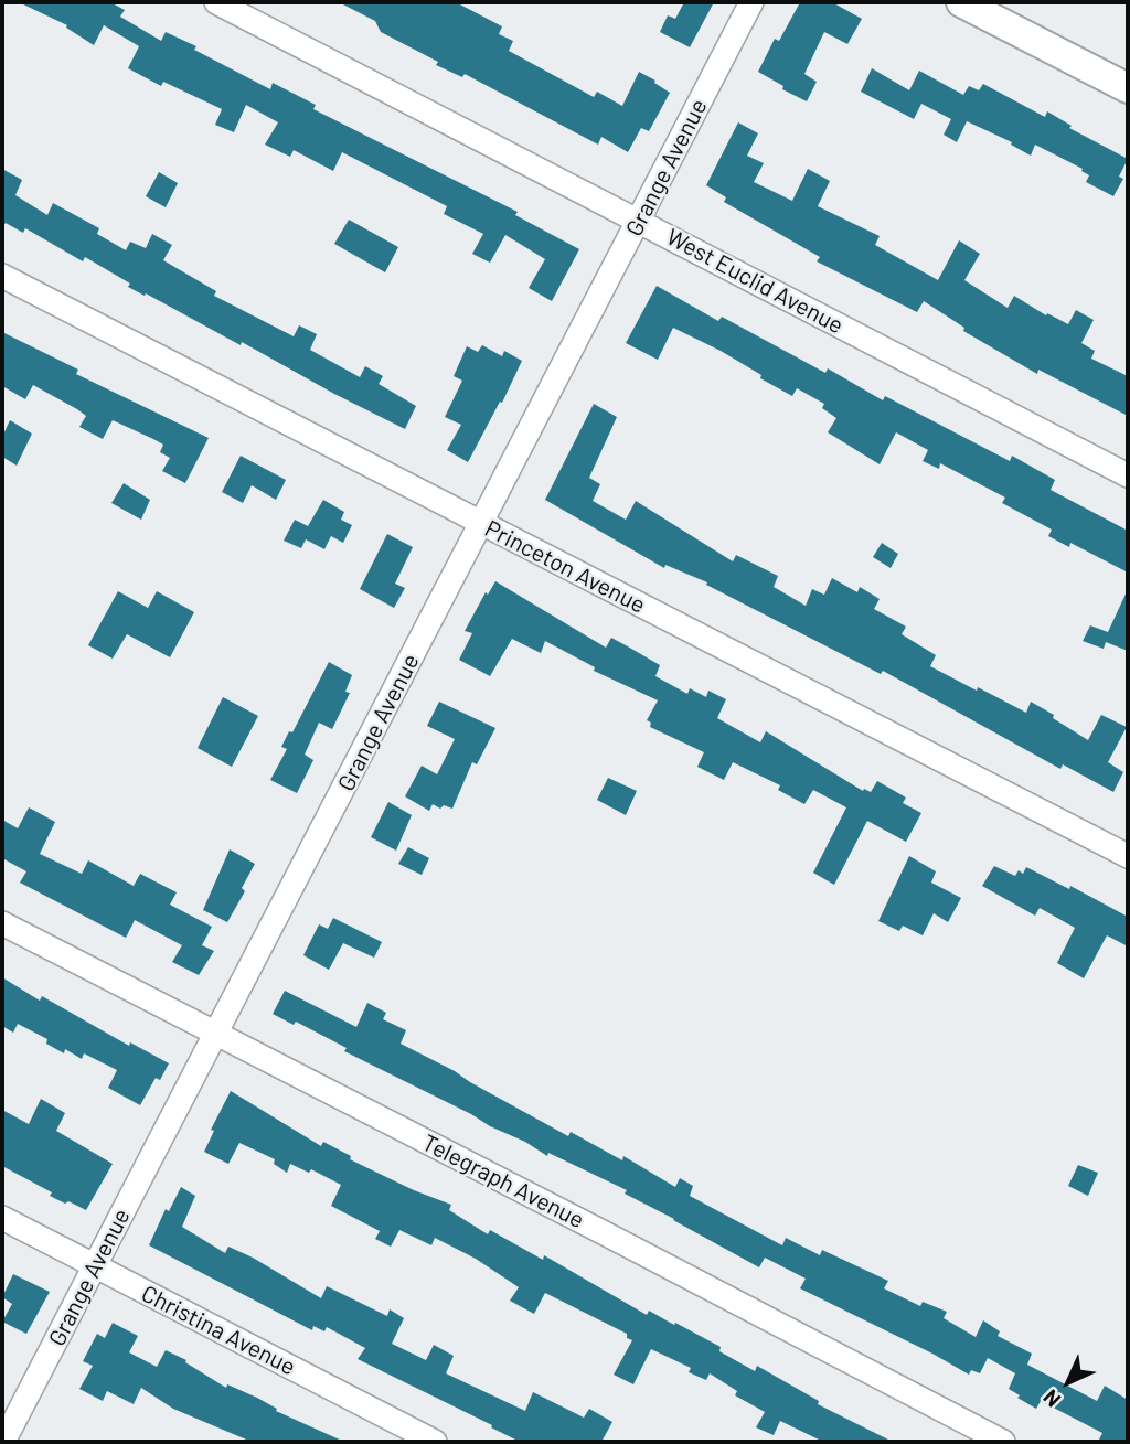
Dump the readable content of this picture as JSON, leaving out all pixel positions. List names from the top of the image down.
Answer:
{
  "streets": {
    "street": [
      "Grange Avenue",
      "West Euclid Avenue",
      "Princeton Avenue",
      "Telegraph Avenue",
      "Christina Avenue"
    ]
  },
  "crossings": [
    ["Grange Avenue", "West Euclid Avenue"],
    ["Grange Avenue", "Princeton Avenue"],
    ["Grange Avenue", "Telegraph Avenue"],
    ["Grange Avenue", "Christina Avenue"]
  ],
  "north": "bottom left"
}
